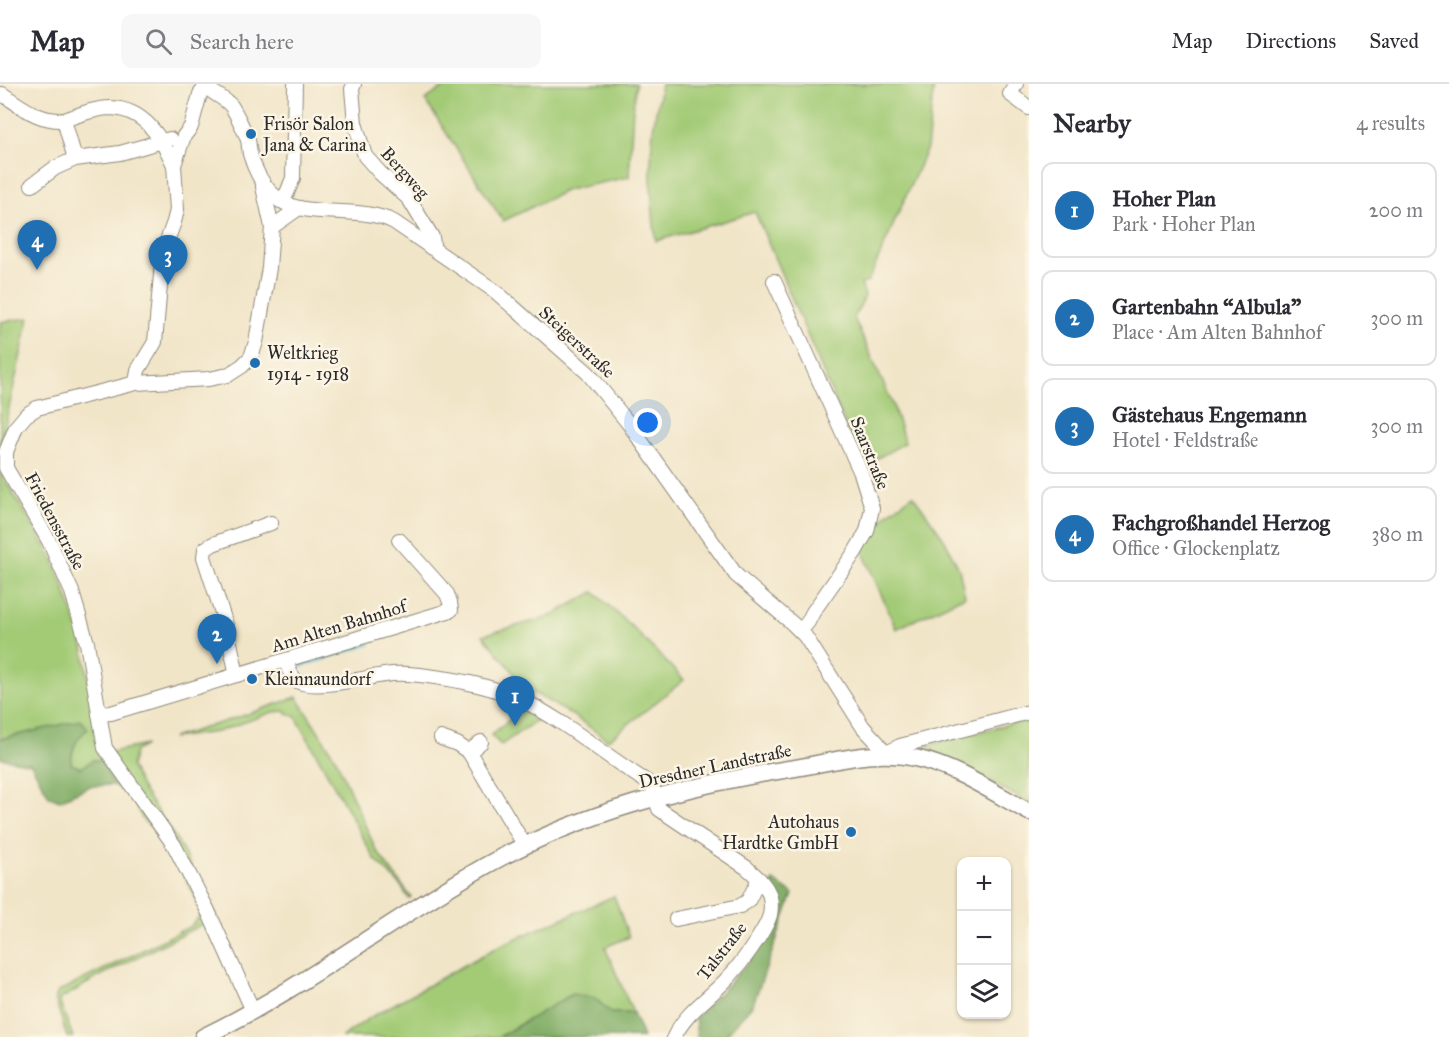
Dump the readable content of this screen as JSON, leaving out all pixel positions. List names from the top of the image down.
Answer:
{
  "streets": {
    "street": [
      "Bergweg",
      "Steigerstraße",
      "Saarstraße",
      "Friedensstraße",
      "Am Alten Bahnhof",
      "Dresdner Landstraße",
      "Talstraße"
    ]
  },
  "crossings": [
    ["Bergweg", "Steigerstraße"],
    ["Steigerstraße", "Saarstraße"],
    ["Steigerstraße", "Friedensstraße"],
    ["Steigerstraße", "Dresdner Landstraße"],
    ["Friedensstraße", "Am Alten Bahnhof"],
    ["Friedensstraße", "Dresdner Landstraße"],
    ["Am Alten Bahnhof", "Talstraße"],
    ["Dresdner Landstraße", "Talstraße"]
  ],
  "places": [
    "Frisör Salon Jana & Carina",
    "Weltkrieg 1914 - 1918",
    "Kleinnaundorf",
    "Autohaus Hardtke GmbH"
  ],
  "page": {
    "header": "Map",
    "search": "Search here",
    "nav": ["Map", "Directions", "Saved"],
    "heading": ["Nearby", "4 results"],
    "list": [
      {
        "mark": "1",
        "name": "Hoher Plan",
        "note": "Park · Hoher Plan",
        "value": "200 m"
      },
      {
        "mark": "2",
        "name": "Gartenbahn “Albula”",
        "note": "Place · Am Alten Bahnhof",
        "value": "300 m"
      },
      {
        "mark": "3",
        "name": "Gästehaus Engemann",
        "note": "Hotel · Feldstraße",
        "value": "300 m"
      },
      {
        "mark": "4",
        "name": "Fachgroßhandel Herzog",
        "note": "Office · Glockenplatz",
        "value": "380 m"
      }
    ],
    "pins": [
      "4",
      "3",
      "2",
      "1"
    ],
    "map_buttons": ["+", "−"]
  }
}
